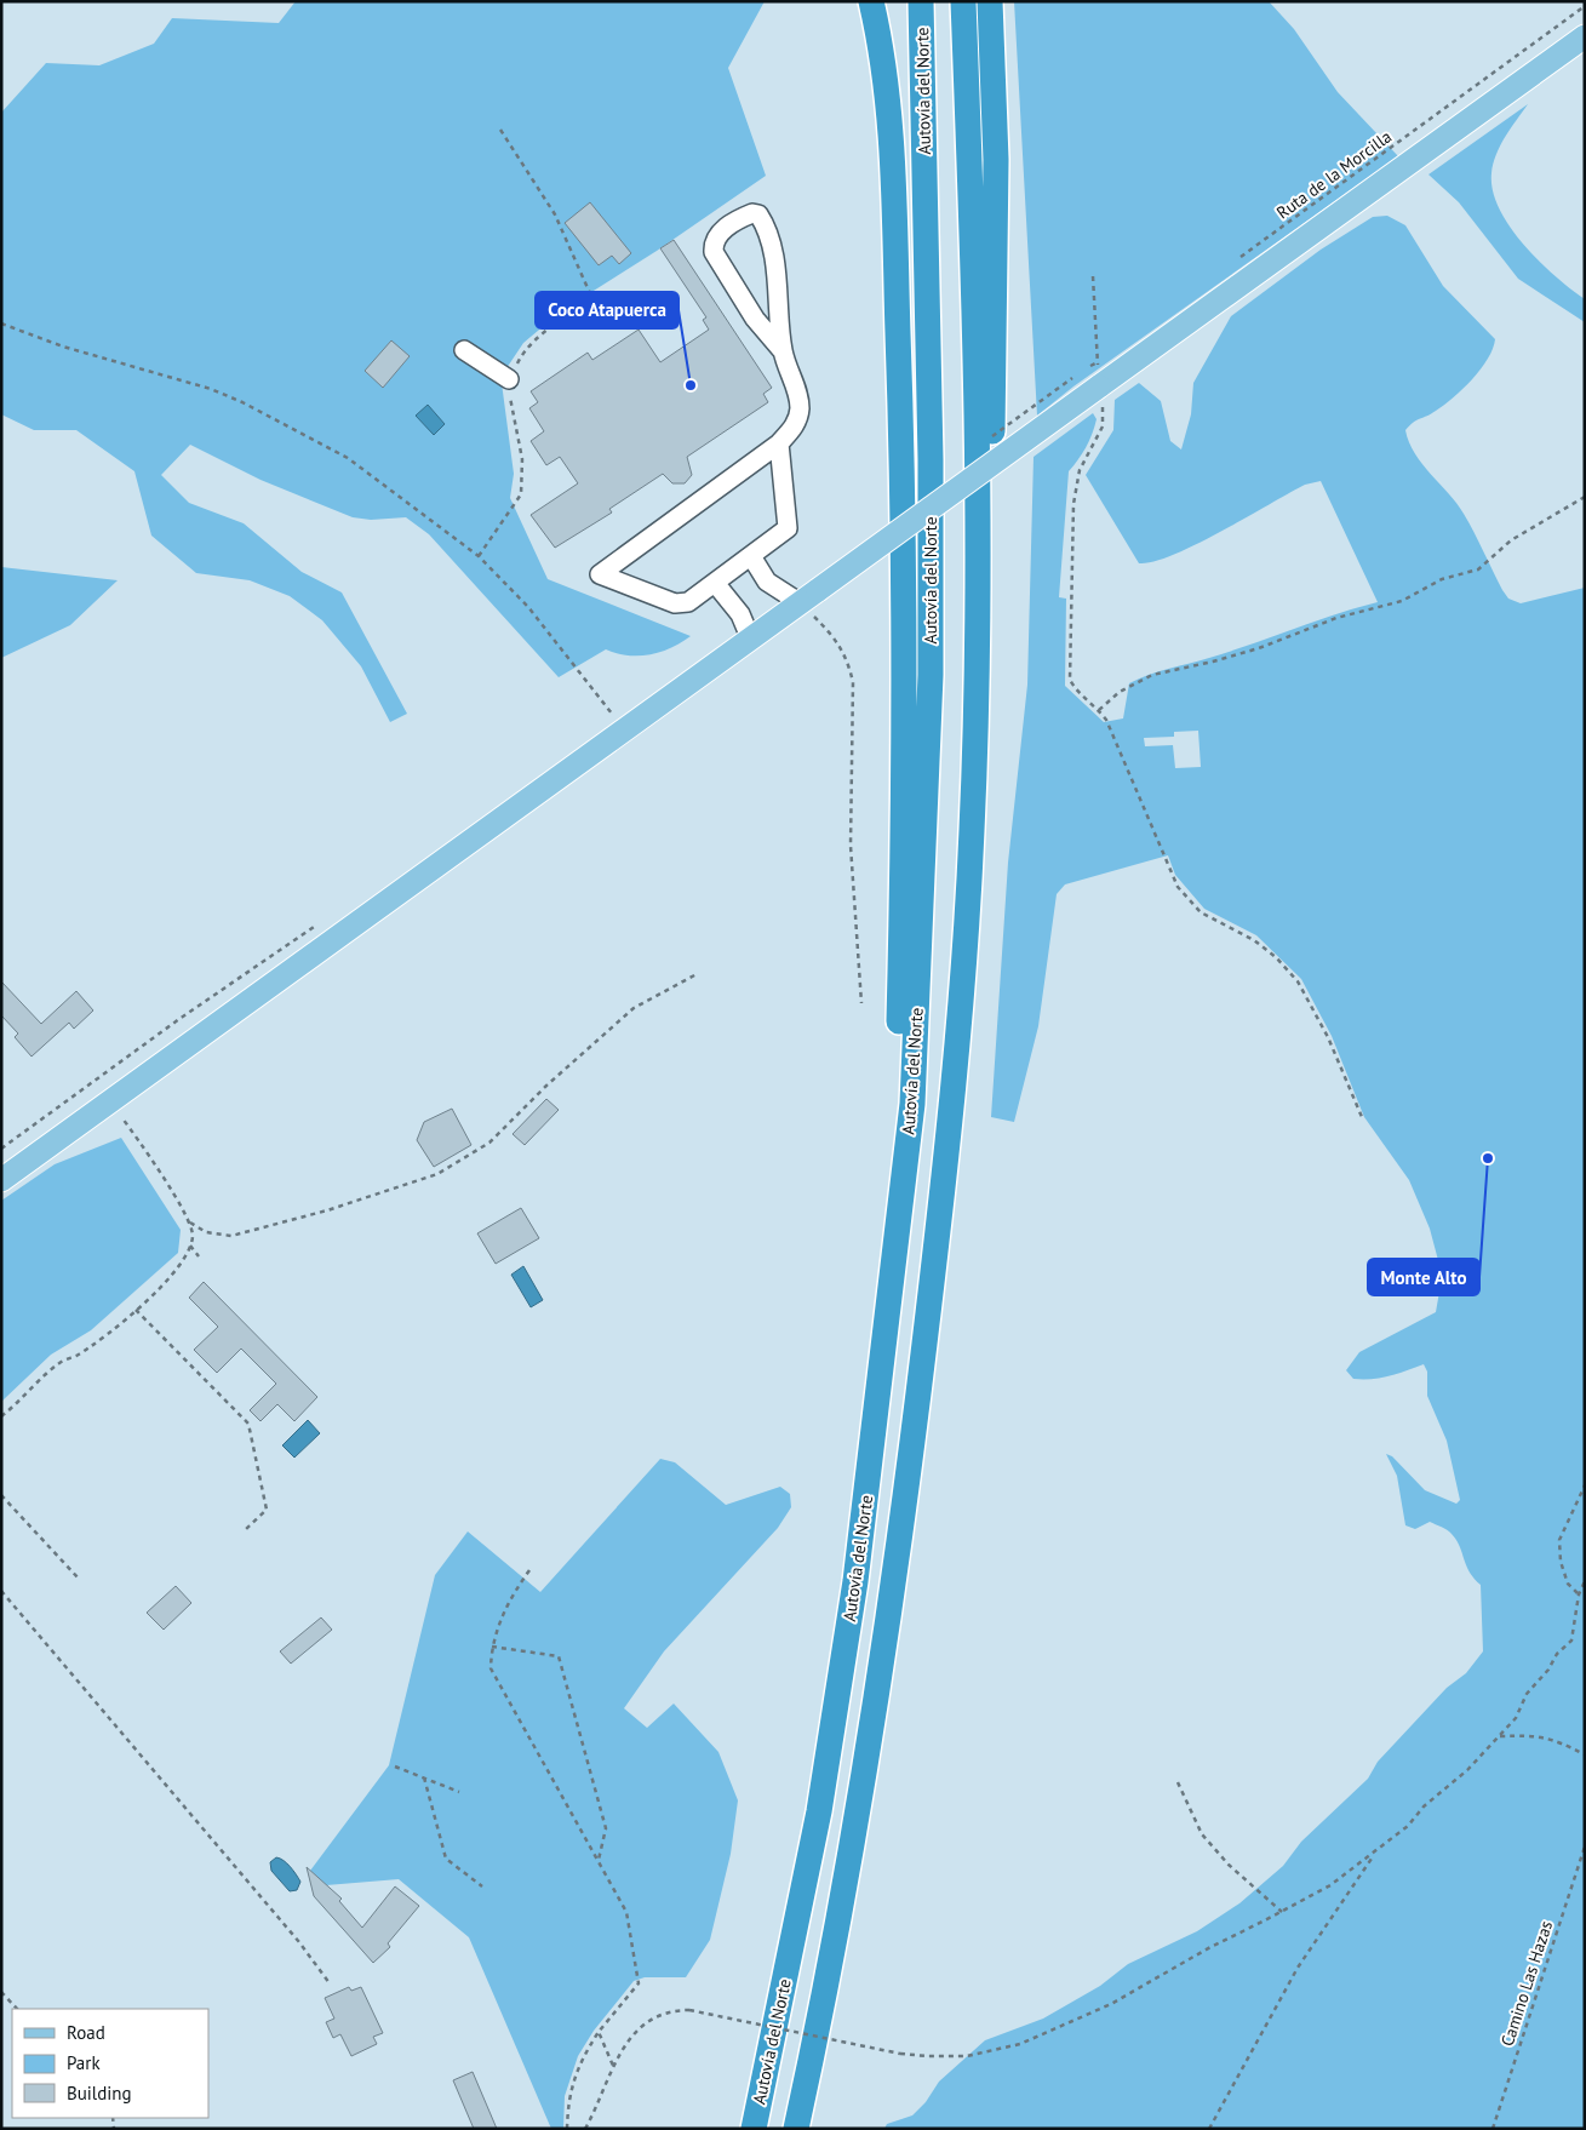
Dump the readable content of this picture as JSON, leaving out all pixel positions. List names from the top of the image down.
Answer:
{
  "streets": {
    "highway": ["Autovía del Norte"],
    "path": ["Ruta de la Morcilla", "Camino Las Hazas"]
  },
  "places": ["Coco Atapuerca", "Monte Alto"],
  "legend": ["Road", "Park", "Building"]
}
